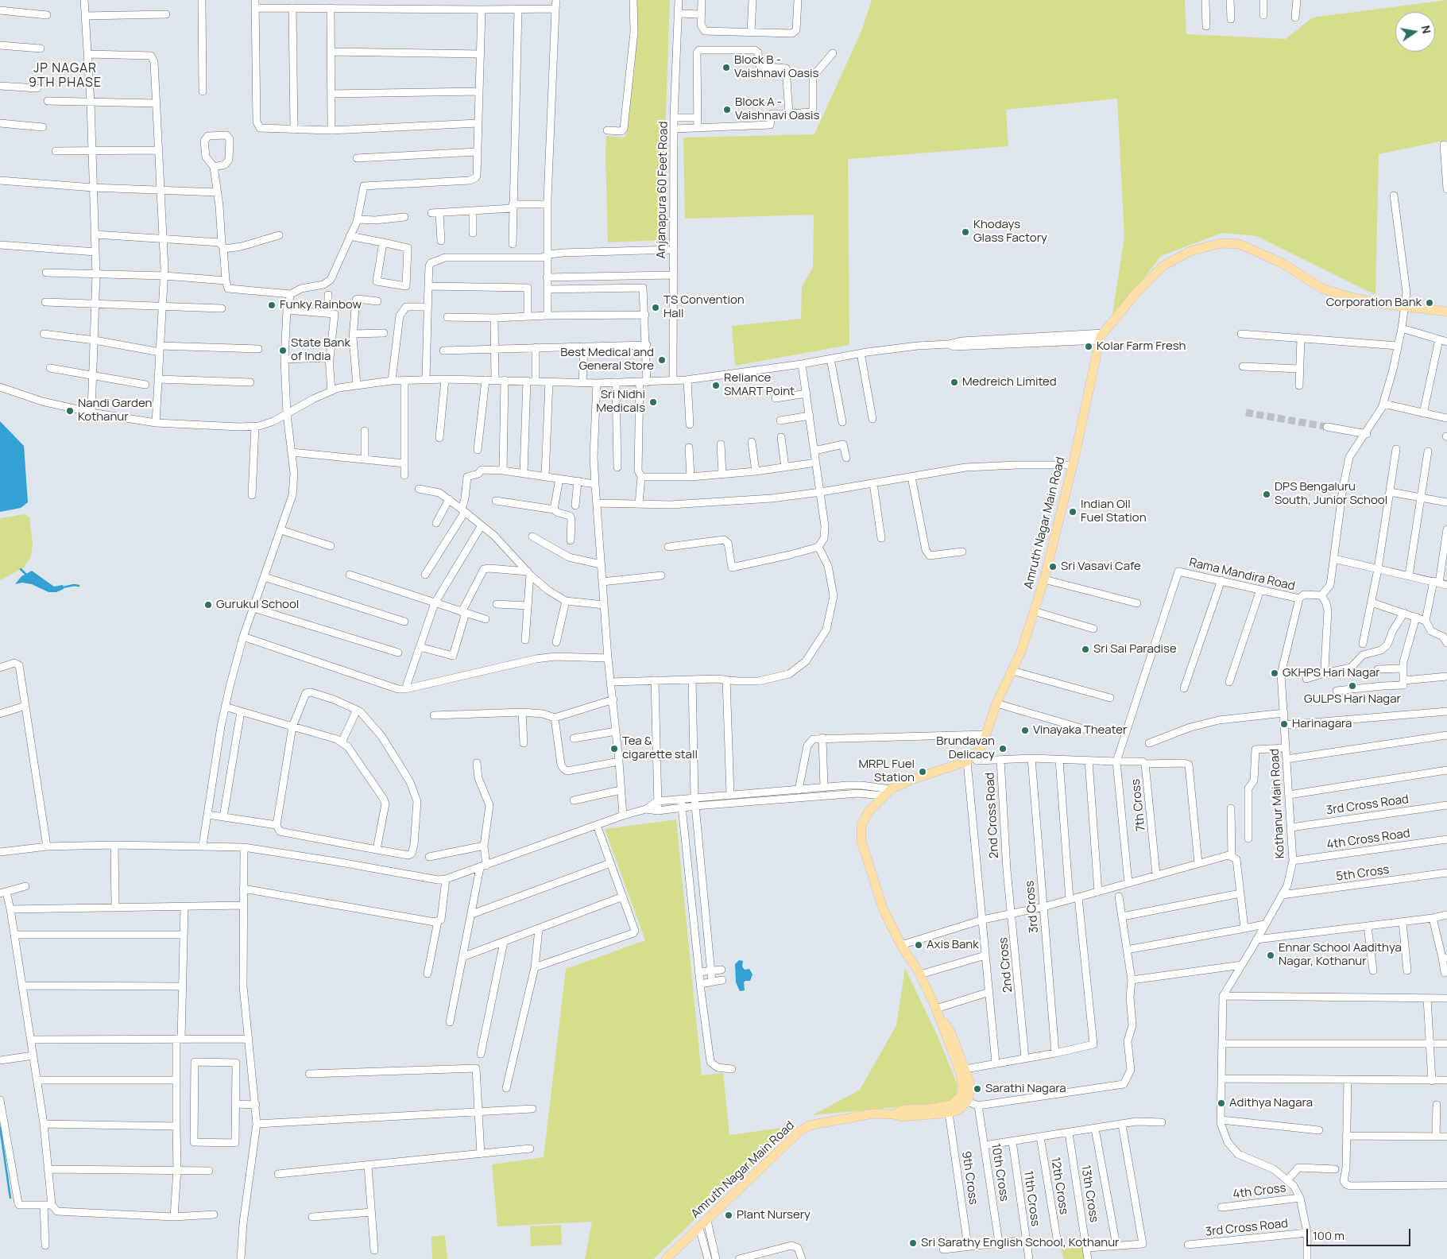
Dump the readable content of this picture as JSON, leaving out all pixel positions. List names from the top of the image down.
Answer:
{
  "streets": {
    "main road": ["Amruth Nagar Main Road"],
    "street": [
      "Anjanapura 60 Feet Road",
      "Rama Mandira Road",
      "Kothanur Main Road",
      "7th Cross",
      "3rd Cross Road",
      "2nd Cross Road",
      "4th Cross Road",
      "5th Cross",
      "3rd Cross",
      "2nd Cross",
      "10th Cross",
      "9th Cross",
      "12th Cross",
      "4th Cross",
      "13th Cross",
      "11th Cross"
    ]
  },
  "crossings": [
    ["Amruth Nagar Main Road", "7th Cross"],
    ["Amruth Nagar Main Road", "9th Cross"],
    ["Rama Mandira Road", "Kothanur Main Road"],
    ["Rama Mandira Road", "7th Cross"],
    ["Kothanur Main Road", "3rd Cross Road"],
    ["Kothanur Main Road", "4th Cross Road"],
    ["Kothanur Main Road", "5th Cross"],
    ["7th Cross", "2nd Cross Road"],
    ["7th Cross", "3rd Cross"],
    ["2nd Cross Road", "2nd Cross"]
  ],
  "districts": ["JP NAGAR 9TH PHASE"],
  "places": [
    "Block B - Vaishnavi Oasis",
    "Block A - Vaishnavi Oasis",
    "Khodays Glass Factory",
    "Corporation Bank",
    "Funky Rainbow",
    "TS Convention Hall",
    "Kolar Farm Fresh",
    "State Bank of India",
    "Best Medical and General Store",
    "Medreich Limited",
    "Reliance SMART Point",
    "Sri Nidhi Medicals",
    "Nandi Garden Kothanur",
    "DPS Bengaluru South, Junior School",
    "Indian Oil Fuel Station",
    "Sri Vasavi Cafe",
    "Gurukul School",
    "Sri Sai Paradise",
    "GKHPS Hari Nagar",
    "GULPS Hari Nagar",
    "Harinagara",
    "Vinayaka Theater",
    "Tea & cigarette stall",
    "Brundavan Delicacy",
    "MRPL Fuel Station",
    "Axis Bank",
    "Ennar School Aadithya Nagar, Kothanur",
    "Sarathi Nagara",
    "Adithya Nagara",
    "Plant Nursery",
    "Sri Sarathy English School, Kothanur"
  ],
  "scale_bar": "100 m",
  "north": "right"
}
